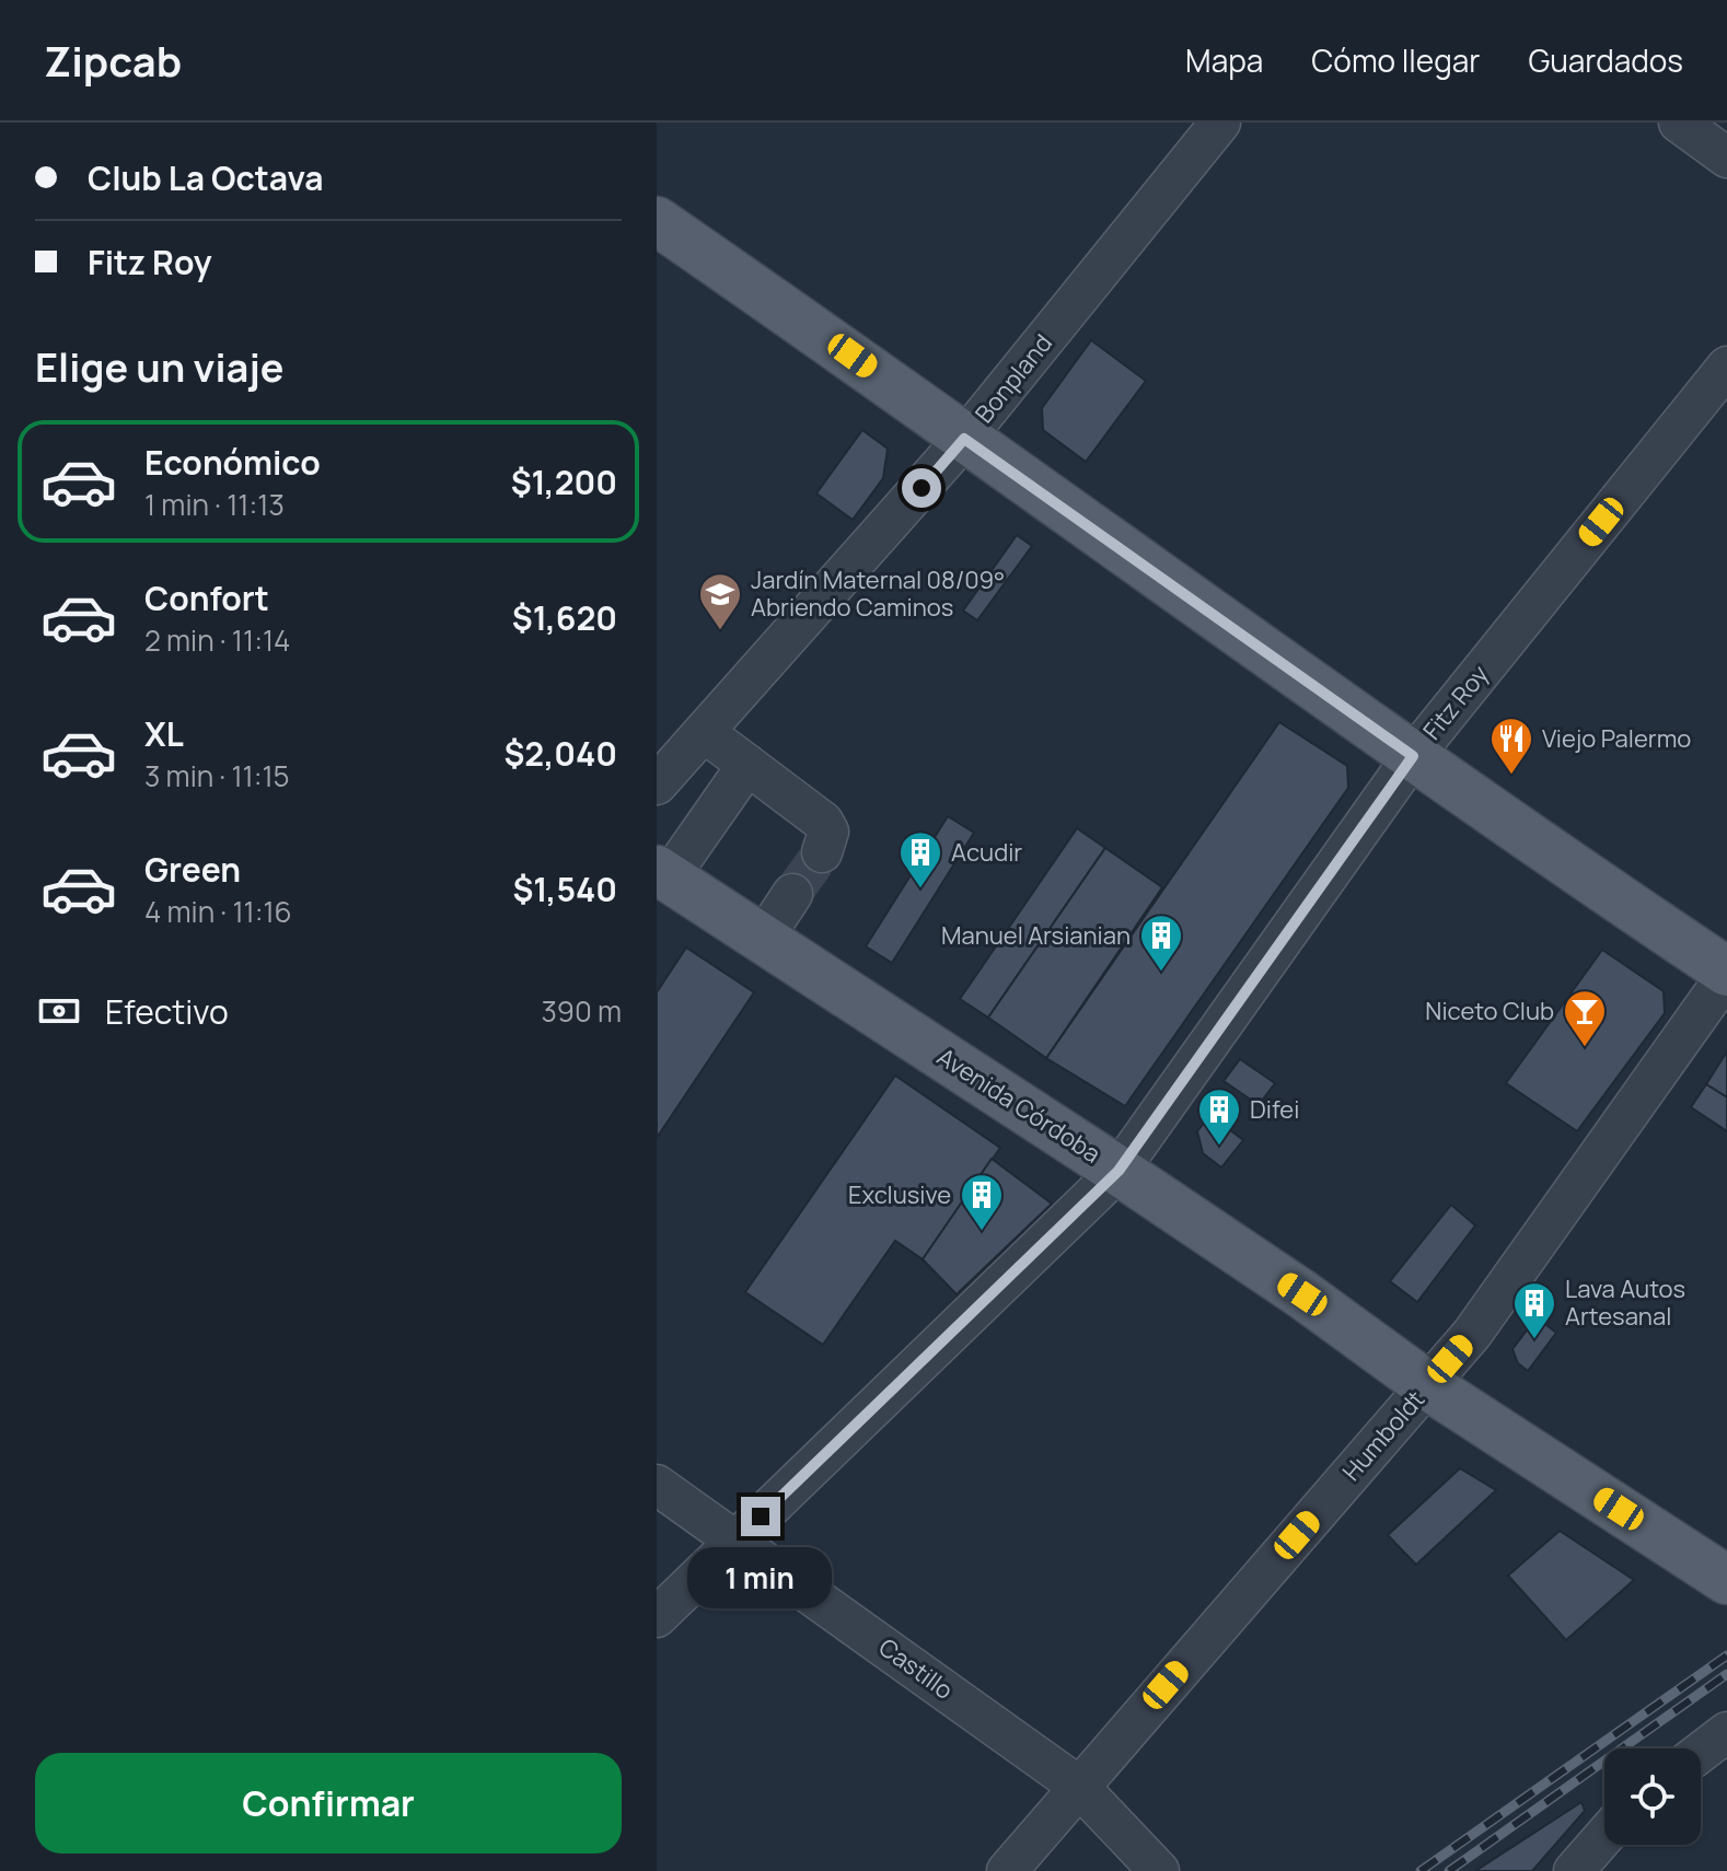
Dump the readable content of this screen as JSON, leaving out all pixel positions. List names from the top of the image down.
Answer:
{
  "streets": {
    "main road": ["Avenida Córdoba"],
    "street": [
      "Bonpland",
      "Fitz Roy",
      "Humboldt",
      "Castillo"
    ]
  },
  "crossings": [
    ["Fitz Roy", "Avenida Córdoba"],
    ["Fitz Roy", "Castillo"],
    ["Avenida Córdoba", "Humboldt"],
    ["Humboldt", "Castillo"]
  ],
  "places": {
    "school or university": ["Jardín Maternal 08/09° Abriendo Caminos"],
    "restaurant": ["Viejo Palermo"],
    "building": [
      "Acudir",
      "Manuel Arsianian",
      "Difei",
      "Exclusive",
      "Lava Autos Artesanal"
    ],
    "bar": ["Niceto Club"]
  },
  "page": {
    "header": "Zipcab",
    "nav": ["Mapa", "Cómo llegar", "Guardados"],
    "banner": ["Club La Octava", "Fitz Roy"],
    "heading": "Elige un viaje",
    "list": [
      {
        "name": "Económico",
        "note": "1 min · 11:13",
        "value": "$1,200"
      },
      {
        "name": "Confort",
        "note": "2 min · 11:14",
        "value": "$1,620"
      },
      {
        "name": "XL",
        "note": "3 min · 11:15",
        "value": "$2,040"
      },
      {
        "name": "Green",
        "note": "4 min · 11:16",
        "value": "$1,540"
      }
    ],
    "pay": ["Efectivo", "390 m"],
    "bubble": "1 min",
    "buttons": "Confirmar"
  }
}
